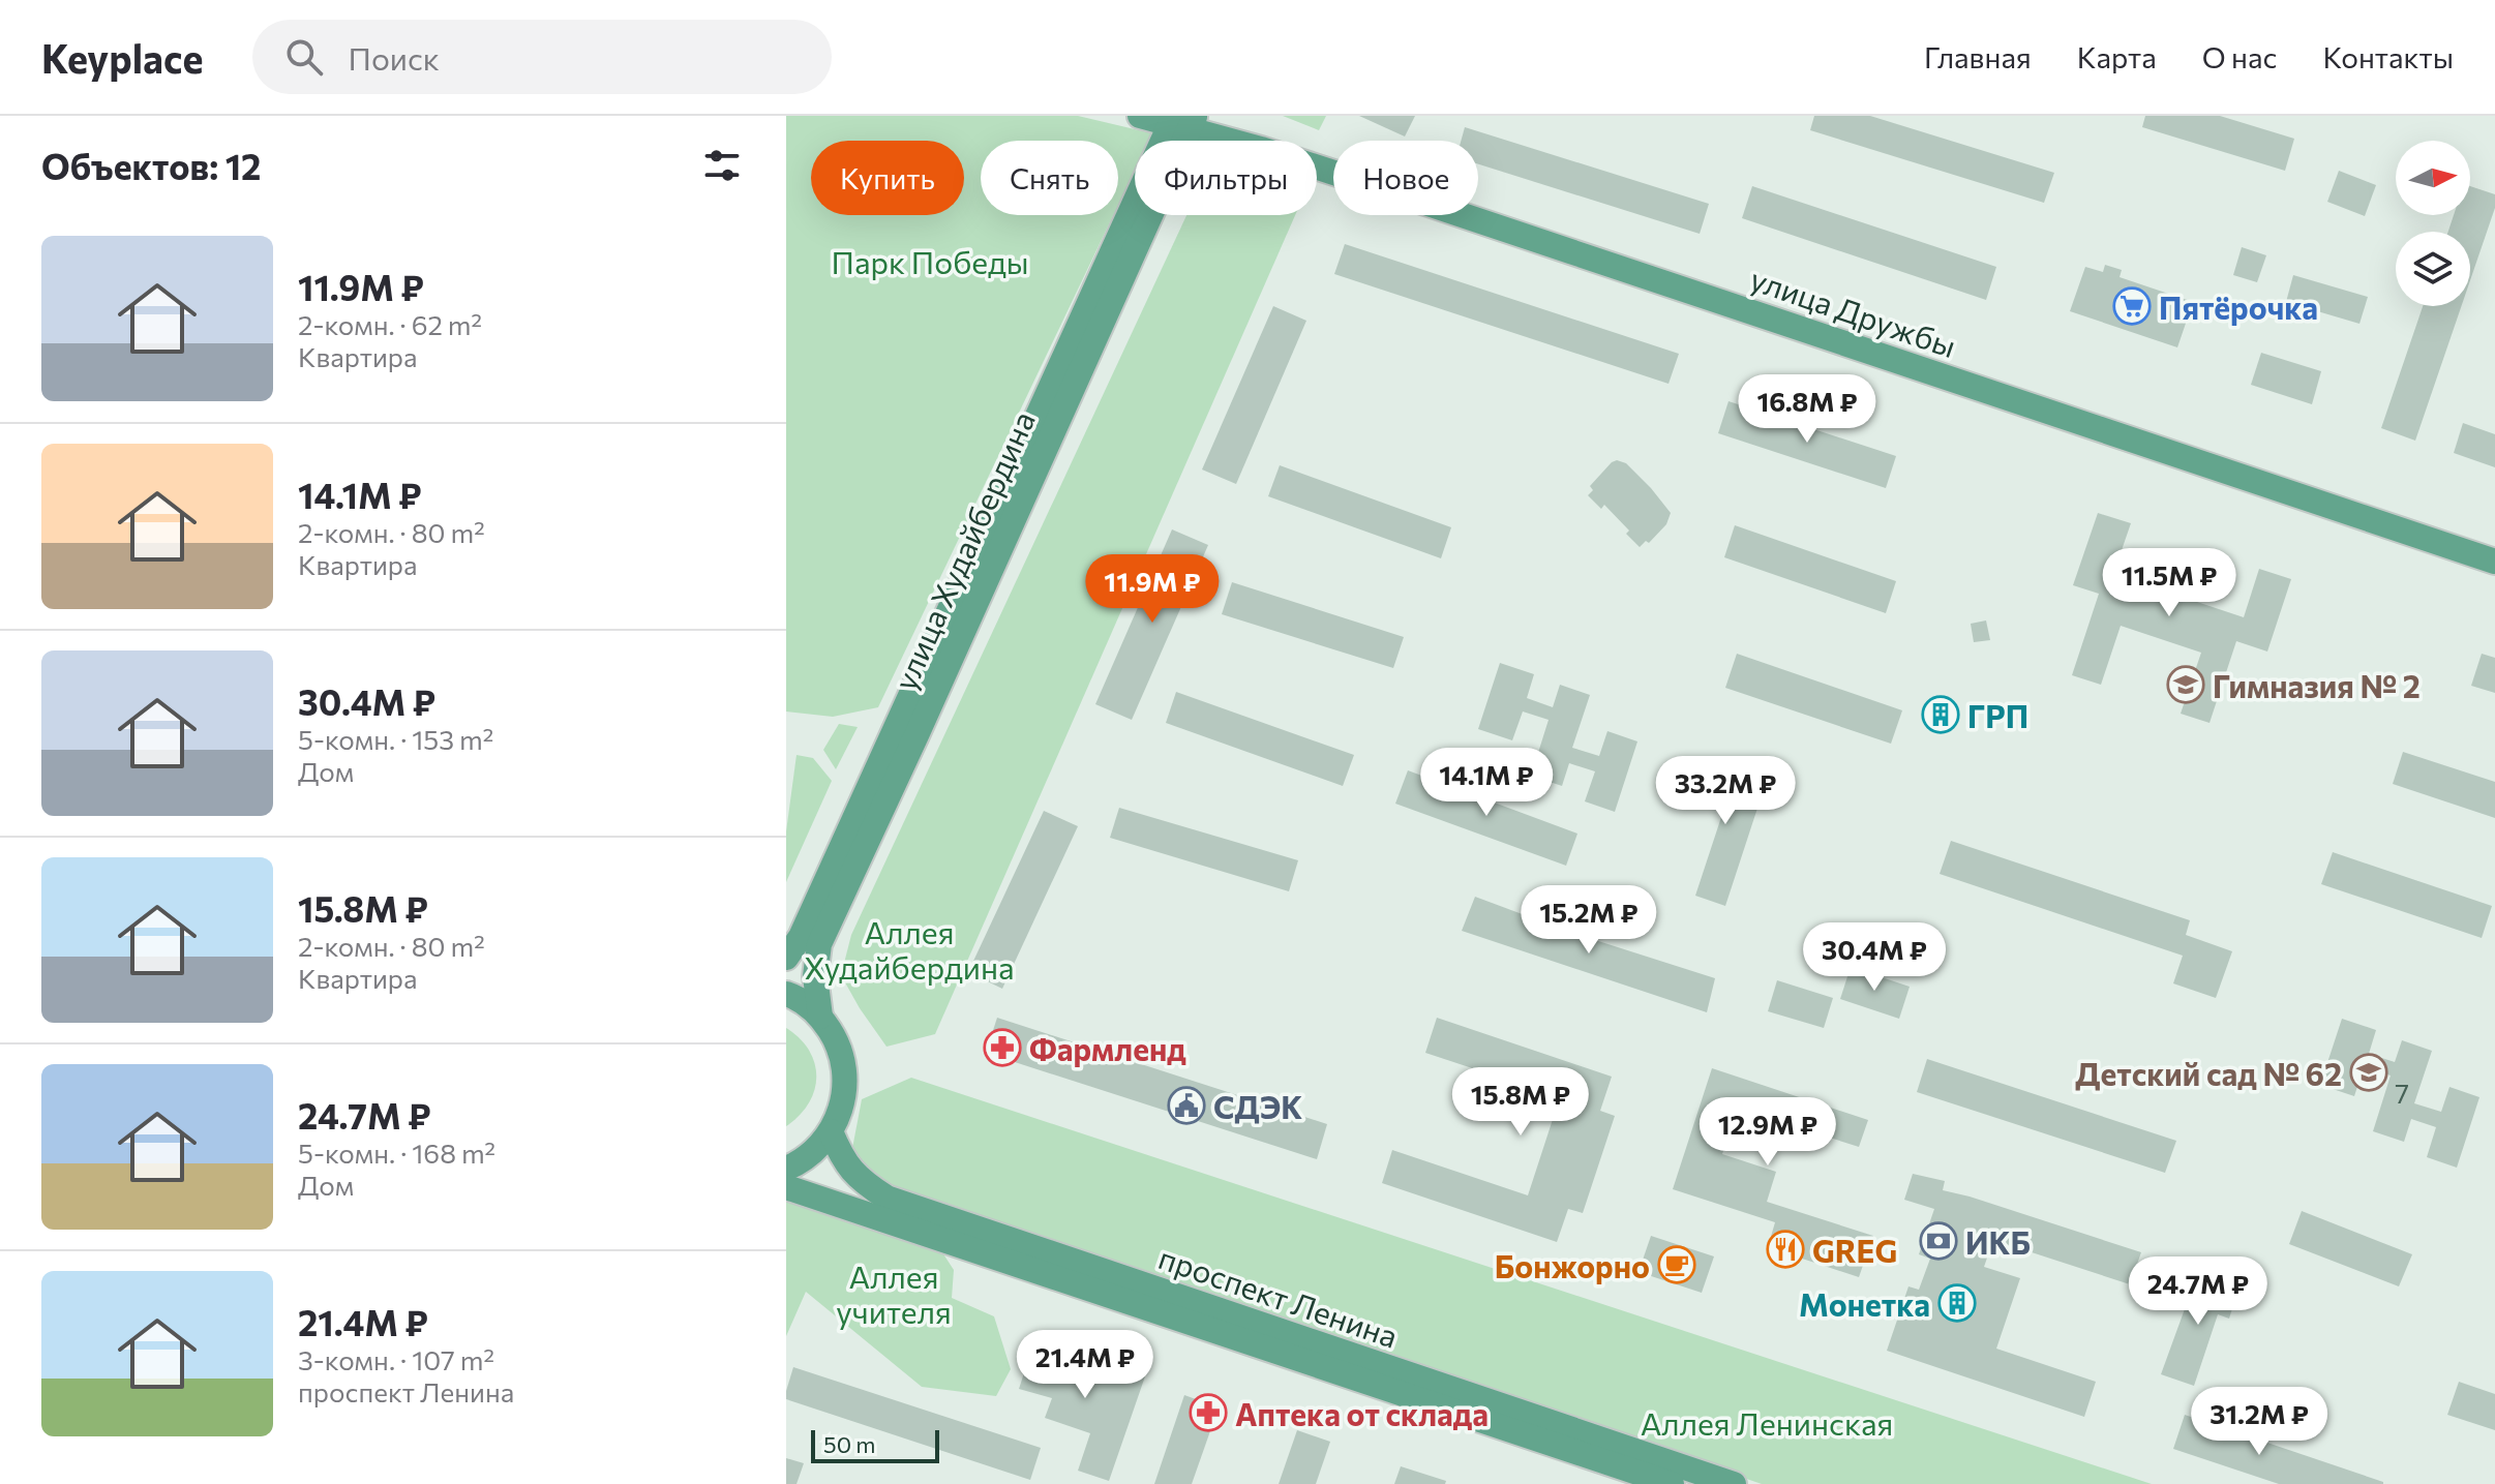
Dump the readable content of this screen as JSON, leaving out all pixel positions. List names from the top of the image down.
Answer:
{
  "streets": {
    "main road": ["улица Дружбы", "улица Худайбердина", "проспект Ленина"]
  },
  "crossings": [
    ["улица Дружбы", "улица Худайбердина"]
  ],
  "parks": [
    "Парк Победы",
    "Аллея Худайбердина",
    "Аллея учителя",
    "Аллея Ленинская"
  ],
  "places": {
    "supermarket": ["Пятёрочка"],
    "school or university": ["Гимназия № 2", "Детский сад № 62"],
    "building": ["ГРП", "Монетка"],
    "pharmacy": ["Фармленд", "Аптека от склада"],
    "public building": ["СДЭК"],
    "bank": ["ИКБ"],
    "restaurant": ["GREG"],
    "cafe": ["Бонжорно"]
  },
  "house_numbers": ["7"],
  "scale_bar": "50 m",
  "north": "right",
  "page": {
    "header": "Keyplace",
    "search": "Поиск",
    "nav": [
      "Главная",
      "Карта",
      "О нас",
      "Контакты"
    ],
    "heading": "Объектов: 12",
    "chip": [
      "Купить",
      "Снять",
      "Фильтры",
      "Новое"
    ],
    "list": [
      {
        "name": "11.9M ₽",
        "note": "2-комн. · 62 m² · Квартира"
      },
      {
        "name": "14.1M ₽",
        "note": "2-комн. · 80 m² · Квартира"
      },
      {
        "name": "30.4M ₽",
        "note": "5-комн. · 153 m² · Дом"
      },
      {
        "name": "15.8M ₽",
        "note": "2-комн. · 80 m² · Квартира"
      },
      {
        "name": "24.7M ₽",
        "note": "5-комн. · 168 m² · Дом"
      },
      {
        "name": "21.4M ₽",
        "note": "3-комн. · 107 m² · проспект Ленина"
      }
    ],
    "price": [
      "16.8M ₽",
      "11.5M ₽",
      "11.9M ₽",
      "14.1M ₽",
      "33.2M ₽",
      "15.2M ₽",
      "30.4M ₽",
      "15.8M ₽",
      "12.9M ₽",
      "24.7M ₽",
      "21.4M ₽",
      "31.2M ₽"
    ],
    "scale": "50 m"
  }
}
